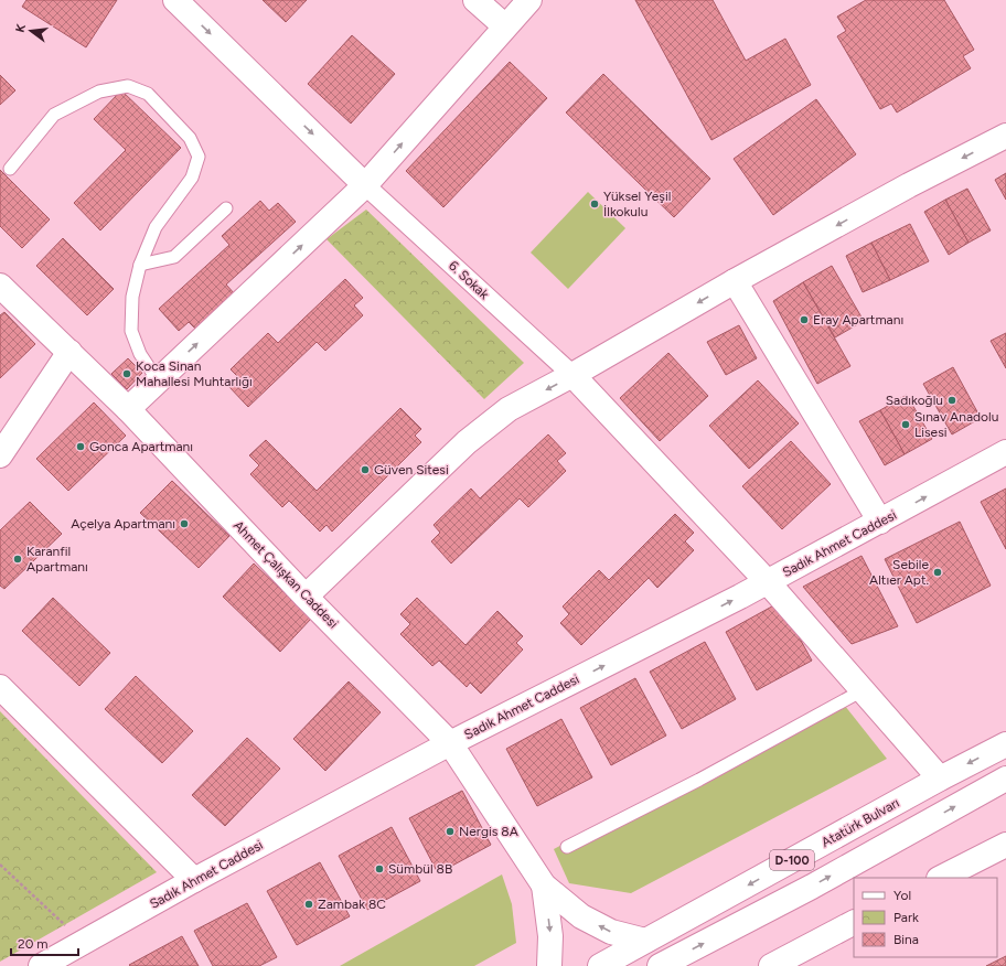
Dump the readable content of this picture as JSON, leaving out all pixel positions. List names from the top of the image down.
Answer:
{
  "streets": {
    "street": [
      "6. Sokak",
      "Sadık Ahmet Caddesi",
      "Ahmet Çalışkan Caddesi",
      "Atatürk Bulvarı",
      "D-100"
    ]
  },
  "crossings": [
    ["Sadık Ahmet Caddesi", "Ahmet Çalışkan Caddesi"]
  ],
  "one_way": ["Sadık Ahmet Caddesi"],
  "places": [
    "Yüksel Yeşil İlkokulu",
    "Eray Apartmanı",
    "Koca Sinan Mahallesi Muhtarlığı",
    "Sadıkoğlu",
    "Sınav Anadolu Lisesi",
    "Gonca Apartmanı",
    "Güven Sitesi",
    "Açelya Apartmanı",
    "Karanfil Apartmanı",
    "Sebile Altıer Apt.",
    "Nergis 8A",
    "Sümbül 8B",
    "Zambak 8C"
  ],
  "legend": ["Yol", "Park", "Bina"],
  "scale_bar": "20 m",
  "north": "left"
}
